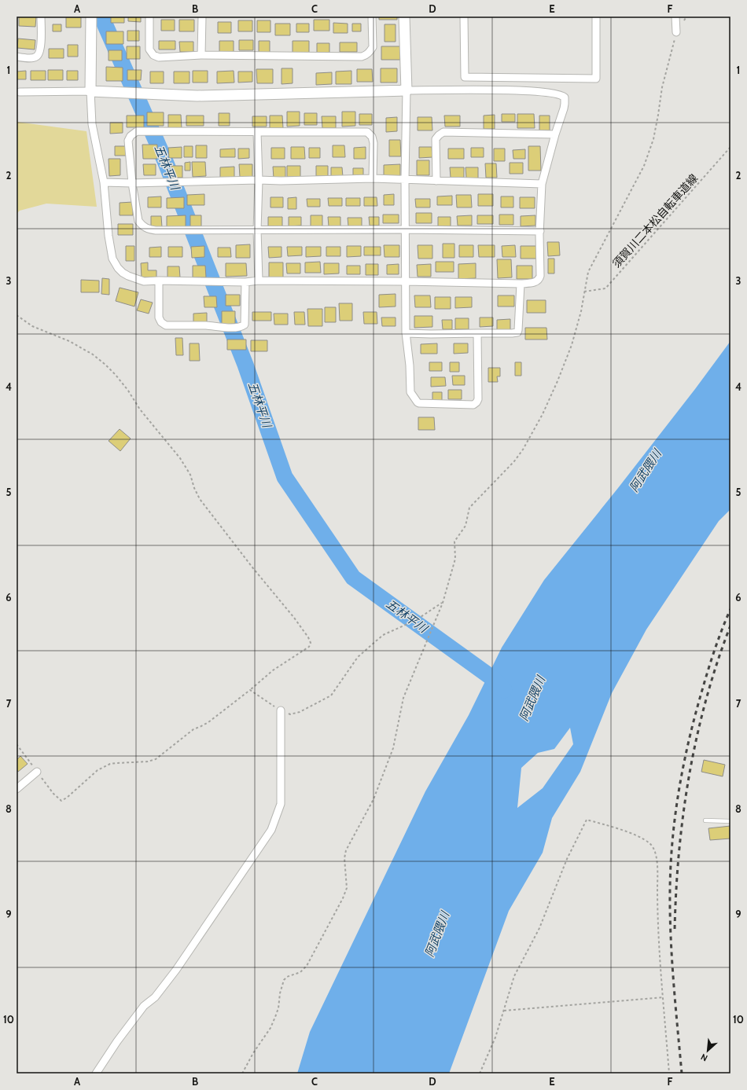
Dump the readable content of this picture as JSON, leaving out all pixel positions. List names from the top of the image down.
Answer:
{
  "streets": {
    "path": ["須賀川二本松自転車道線"]
  },
  "water": ["五林平川", "阿武隈川"],
  "north": "bottom left",
  "grid": {
    "columns": [
      "A",
      "B",
      "C",
      "D",
      "E",
      "F"
    ],
    "rows": [
      "1",
      "2",
      "3",
      "4",
      "5",
      "6",
      "7",
      "8",
      "9",
      "10"
    ]
  }
}
